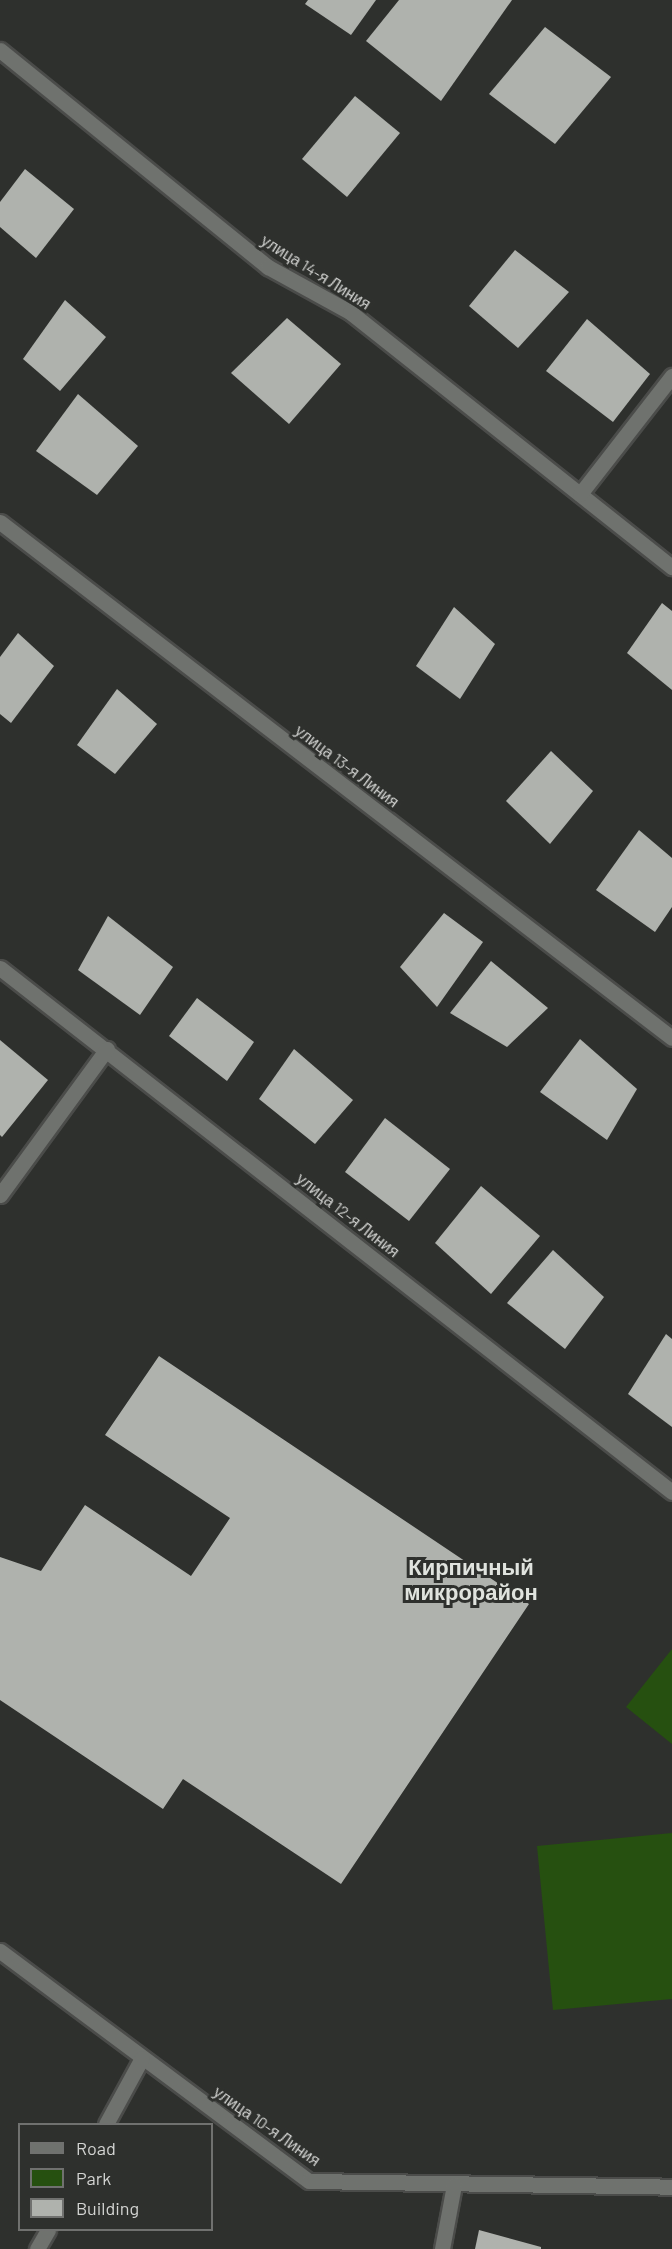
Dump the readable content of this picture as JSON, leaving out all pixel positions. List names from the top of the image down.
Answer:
{
  "streets": {
    "street": [
      "улица 14-я Линия",
      "улица 13-я Линия",
      "улица 12-я Линия",
      "улица 10-я Линия"
    ]
  },
  "districts": ["Кирпичный микрорайон"],
  "legend": ["Road", "Park", "Building"]
}
